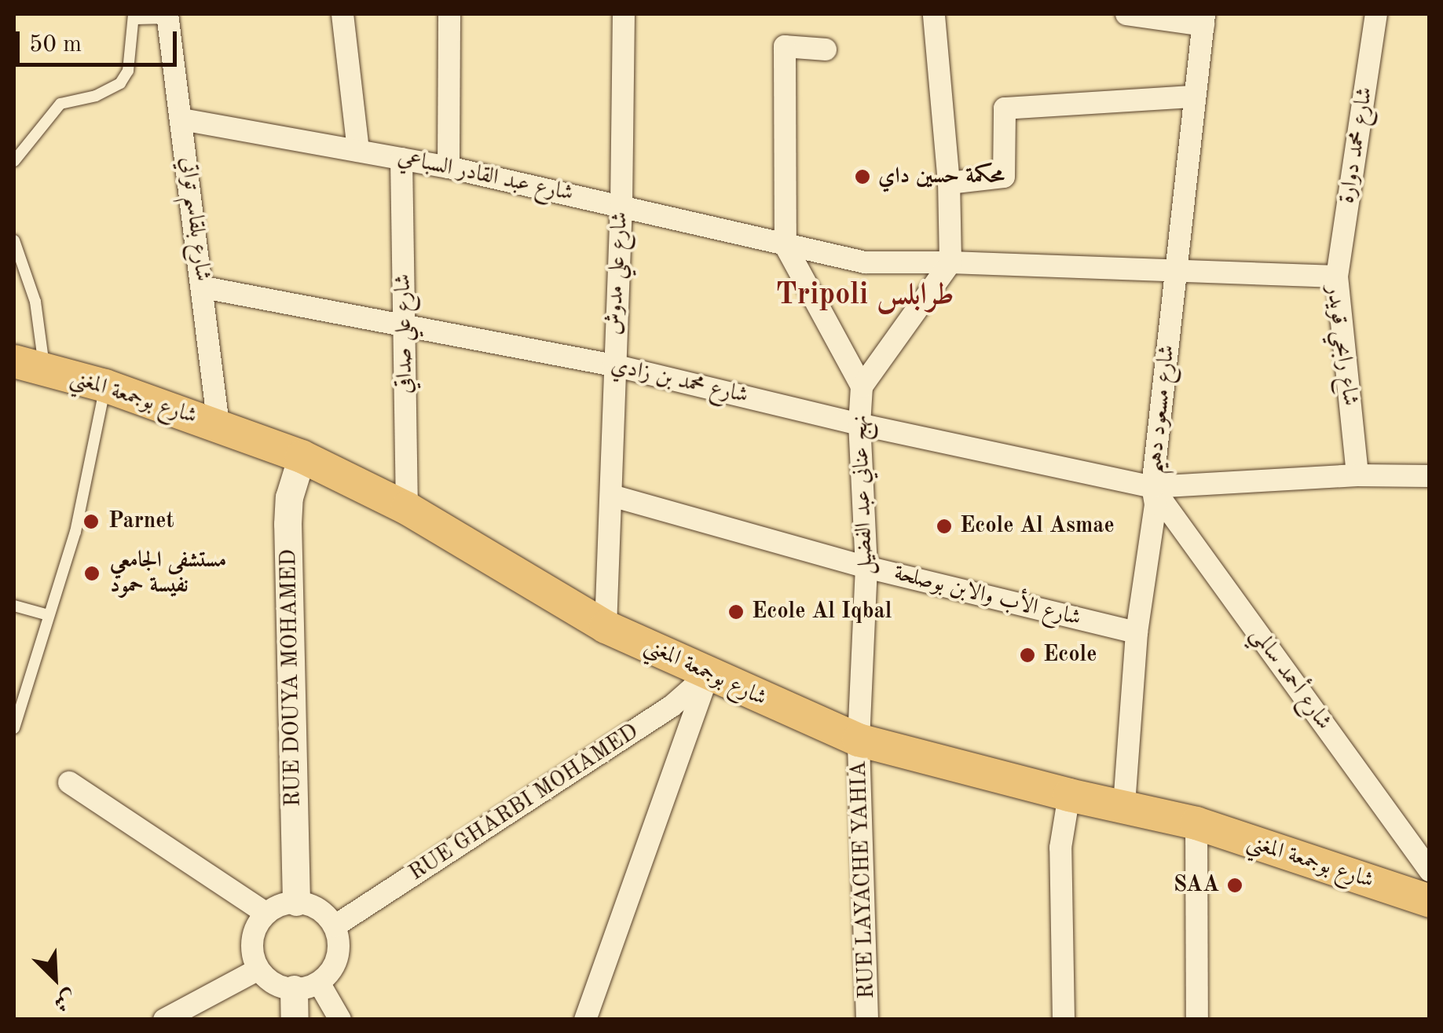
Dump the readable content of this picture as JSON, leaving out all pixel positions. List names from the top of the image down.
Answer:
{
  "streets": {
    "main road": ["شارع بوجمعة المغني"],
    "street": [
      "شارع محمد دوارة",
      "شارع عبد القادر السباعي",
      "شارع بلقاسم تواتي",
      "شارع علي مدوش",
      "شارع علي صداقي",
      "شاع رابحي قويدر",
      "شارع محمد بن زادي",
      "شارع مسعود دهيم",
      "نهج عناني عبد الفضيل",
      "شارع الأب والابن بوصلحة",
      "RUE DOUYA MOHAMED",
      "شارع أحمد سالمي",
      "RUE GHARBI MOHAMED",
      "RUE LAYACHE YAHIA"
    ]
  },
  "crossings": [
    ["شارع محمد دوارة", "شاع رابحي قويدر"],
    ["شارع عبد القادر السباعي", "شارع بلقاسم تواتي"],
    ["شارع عبد القادر السباعي", "شارع علي مدوش"],
    ["شارع عبد القادر السباعي", "شارع علي صداقي"],
    ["شارع عبد القادر السباعي", "شاع رابحي قويدر"],
    ["شارع عبد القادر السباعي", "شارع مسعود دهيم"],
    ["شارع عبد القادر السباعي", "نهج عناني عبد الفضيل"],
    ["شارع بلقاسم تواتي", "شارع محمد بن زادي"],
    ["شارع بلقاسم تواتي", "شارع بوجمعة المغني"],
    ["شارع علي مدوش", "شارع محمد بن زادي"],
    ["شارع علي مدوش", "شارع بوجمعة المغني"],
    ["شارع علي مدوش", "شارع الأب والابن بوصلحة"],
    ["شارع علي صداقي", "شارع محمد بن زادي"],
    ["شارع علي صداقي", "شارع بوجمعة المغني"],
    ["شاع رابحي قويدر", "شارع محمد بن زادي"],
    ["شاع رابحي قويدر", "شارع مسعود دهيم"],
    ["شارع محمد بن زادي", "شارع مسعود دهيم"],
    ["شارع محمد بن زادي", "نهج عناني عبد الفضيل"],
    ["شارع محمد بن زادي", "شارع أحمد سالمي"],
    ["شارع بوجمعة المغني", "شارع مسعود دهيم"],
    ["شارع بوجمعة المغني", "نهج عناني عبد الفضيل"],
    ["شارع بوجمعة المغني", "RUE DOUYA MOHAMED"],
    ["شارع بوجمعة المغني", "RUE GHARBI MOHAMED"],
    ["شارع بوجمعة المغني", "RUE LAYACHE YAHIA"],
    ["شارع مسعود دهيم", "شارع الأب والابن بوصلحة"],
    ["شارع مسعود دهيم", "شارع أحمد سالمي"],
    ["نهج عناني عبد الفضيل", "شارع الأب والابن بوصلحة"],
    ["نهج عناني عبد الفضيل", "RUE LAYACHE YAHIA"],
    ["RUE DOUYA MOHAMED", "RUE GHARBI MOHAMED"]
  ],
  "districts": ["Tripoli طرابلس"],
  "places": [
    "محكمة حسين داي",
    "Parnet",
    "Ecole Al Asmae",
    "مستشفى الجامعي نفيسة حمود",
    "Ecole Al Iqbal",
    "Ecole",
    "SAA"
  ],
  "scale_bar": "50 m",
  "north": "bottom right"
}
